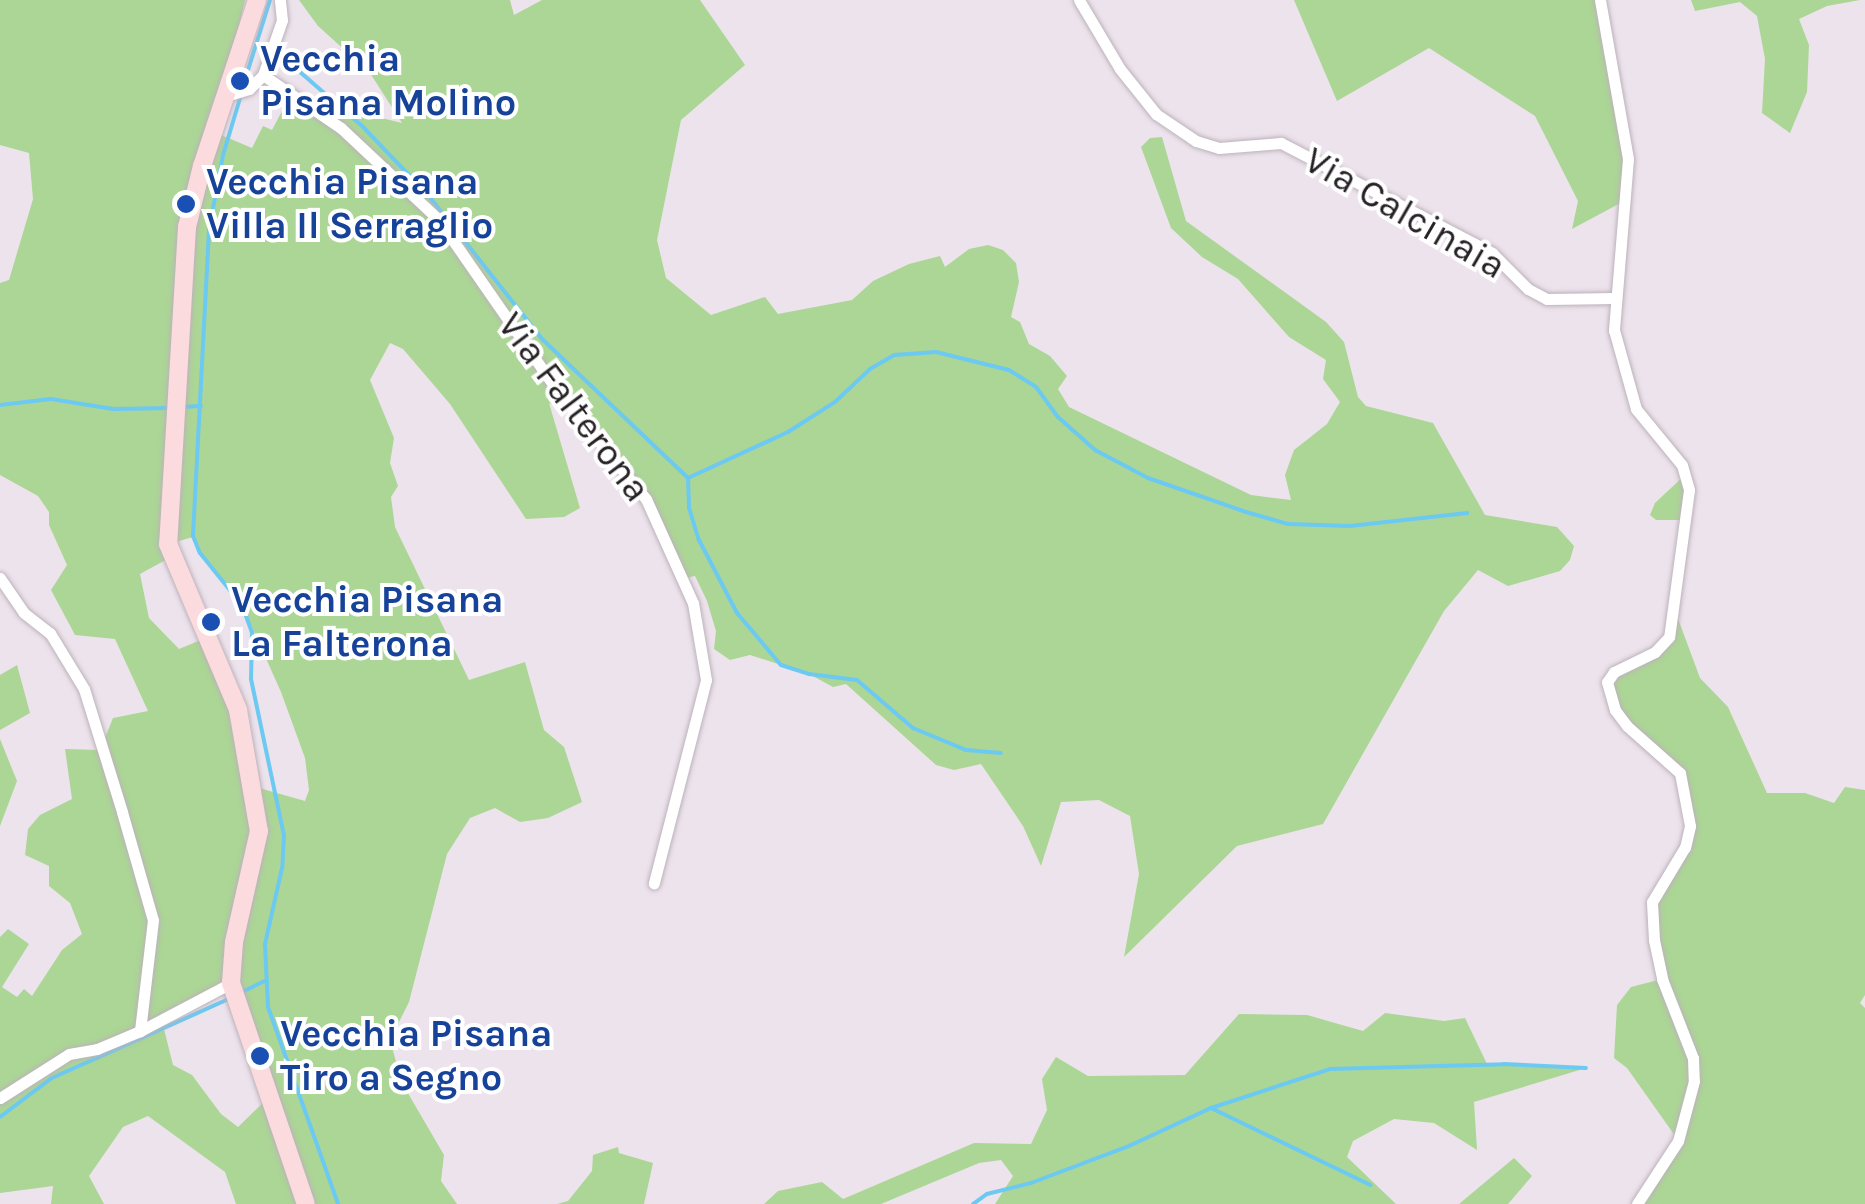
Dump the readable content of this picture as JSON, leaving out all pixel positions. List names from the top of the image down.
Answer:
{
  "streets": {
    "street": ["Via Calcinaia", "Via Falterona"]
  },
  "places": [
    "Vecchia Pisana Molino",
    "Vecchia Pisana Villa Il Serraglio",
    "Vecchia Pisana La Falterona",
    "Vecchia Pisana Tiro a Segno"
  ]
}
